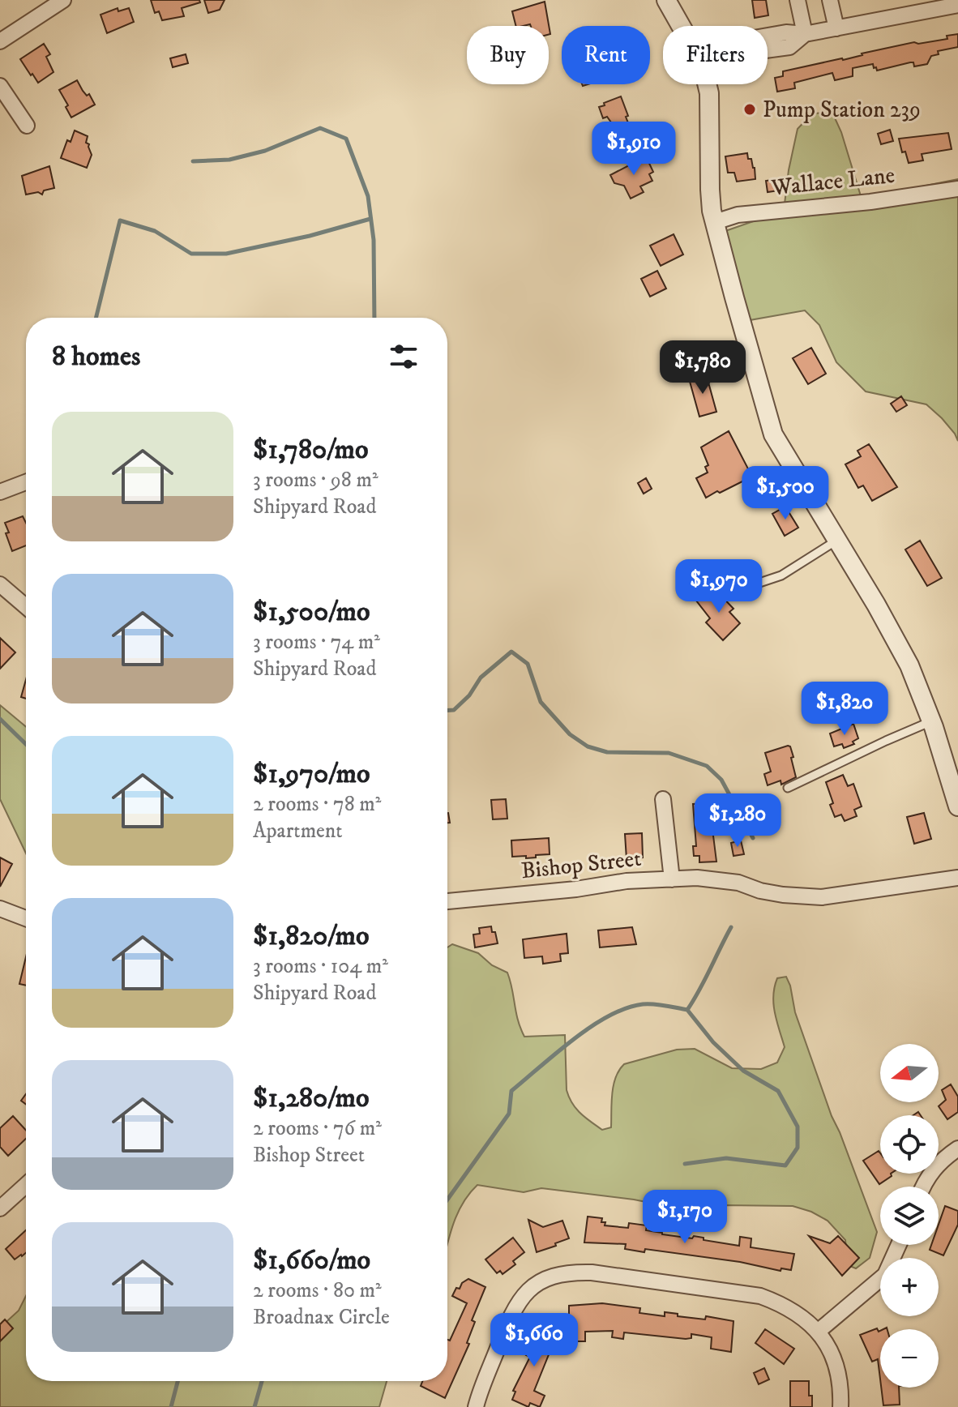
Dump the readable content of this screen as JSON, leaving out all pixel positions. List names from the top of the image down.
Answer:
{
  "streets": {
    "street": ["Wallace Lane", "Bishop Street"]
  },
  "places": ["Pump Station 239"],
  "north": "left",
  "page": {
    "chip": ["Buy", "Rent", "Filters"],
    "price": [
      "$1,910",
      "$1,780",
      "$1,500",
      "$1,970",
      "$1,820",
      "$1,280",
      "$1,170",
      "$1,660"
    ],
    "heading": "8 homes",
    "list": [
      {
        "name": "$1,780/mo",
        "note": "3 rooms · 98 m² · Shipyard Road"
      },
      {
        "name": "$1,500/mo",
        "note": "3 rooms · 74 m² · Shipyard Road"
      },
      {
        "name": "$1,970/mo",
        "note": "2 rooms · 78 m² · Apartment"
      },
      {
        "name": "$1,820/mo",
        "note": "3 rooms · 104 m² · Shipyard Road"
      },
      {
        "name": "$1,280/mo",
        "note": "2 rooms · 76 m² · Bishop Street"
      },
      {
        "name": "$1,660/mo",
        "note": "2 rooms · 80 m² · Broadnax Circle"
      }
    ],
    "map_buttons": ["+", "−"]
  }
}
